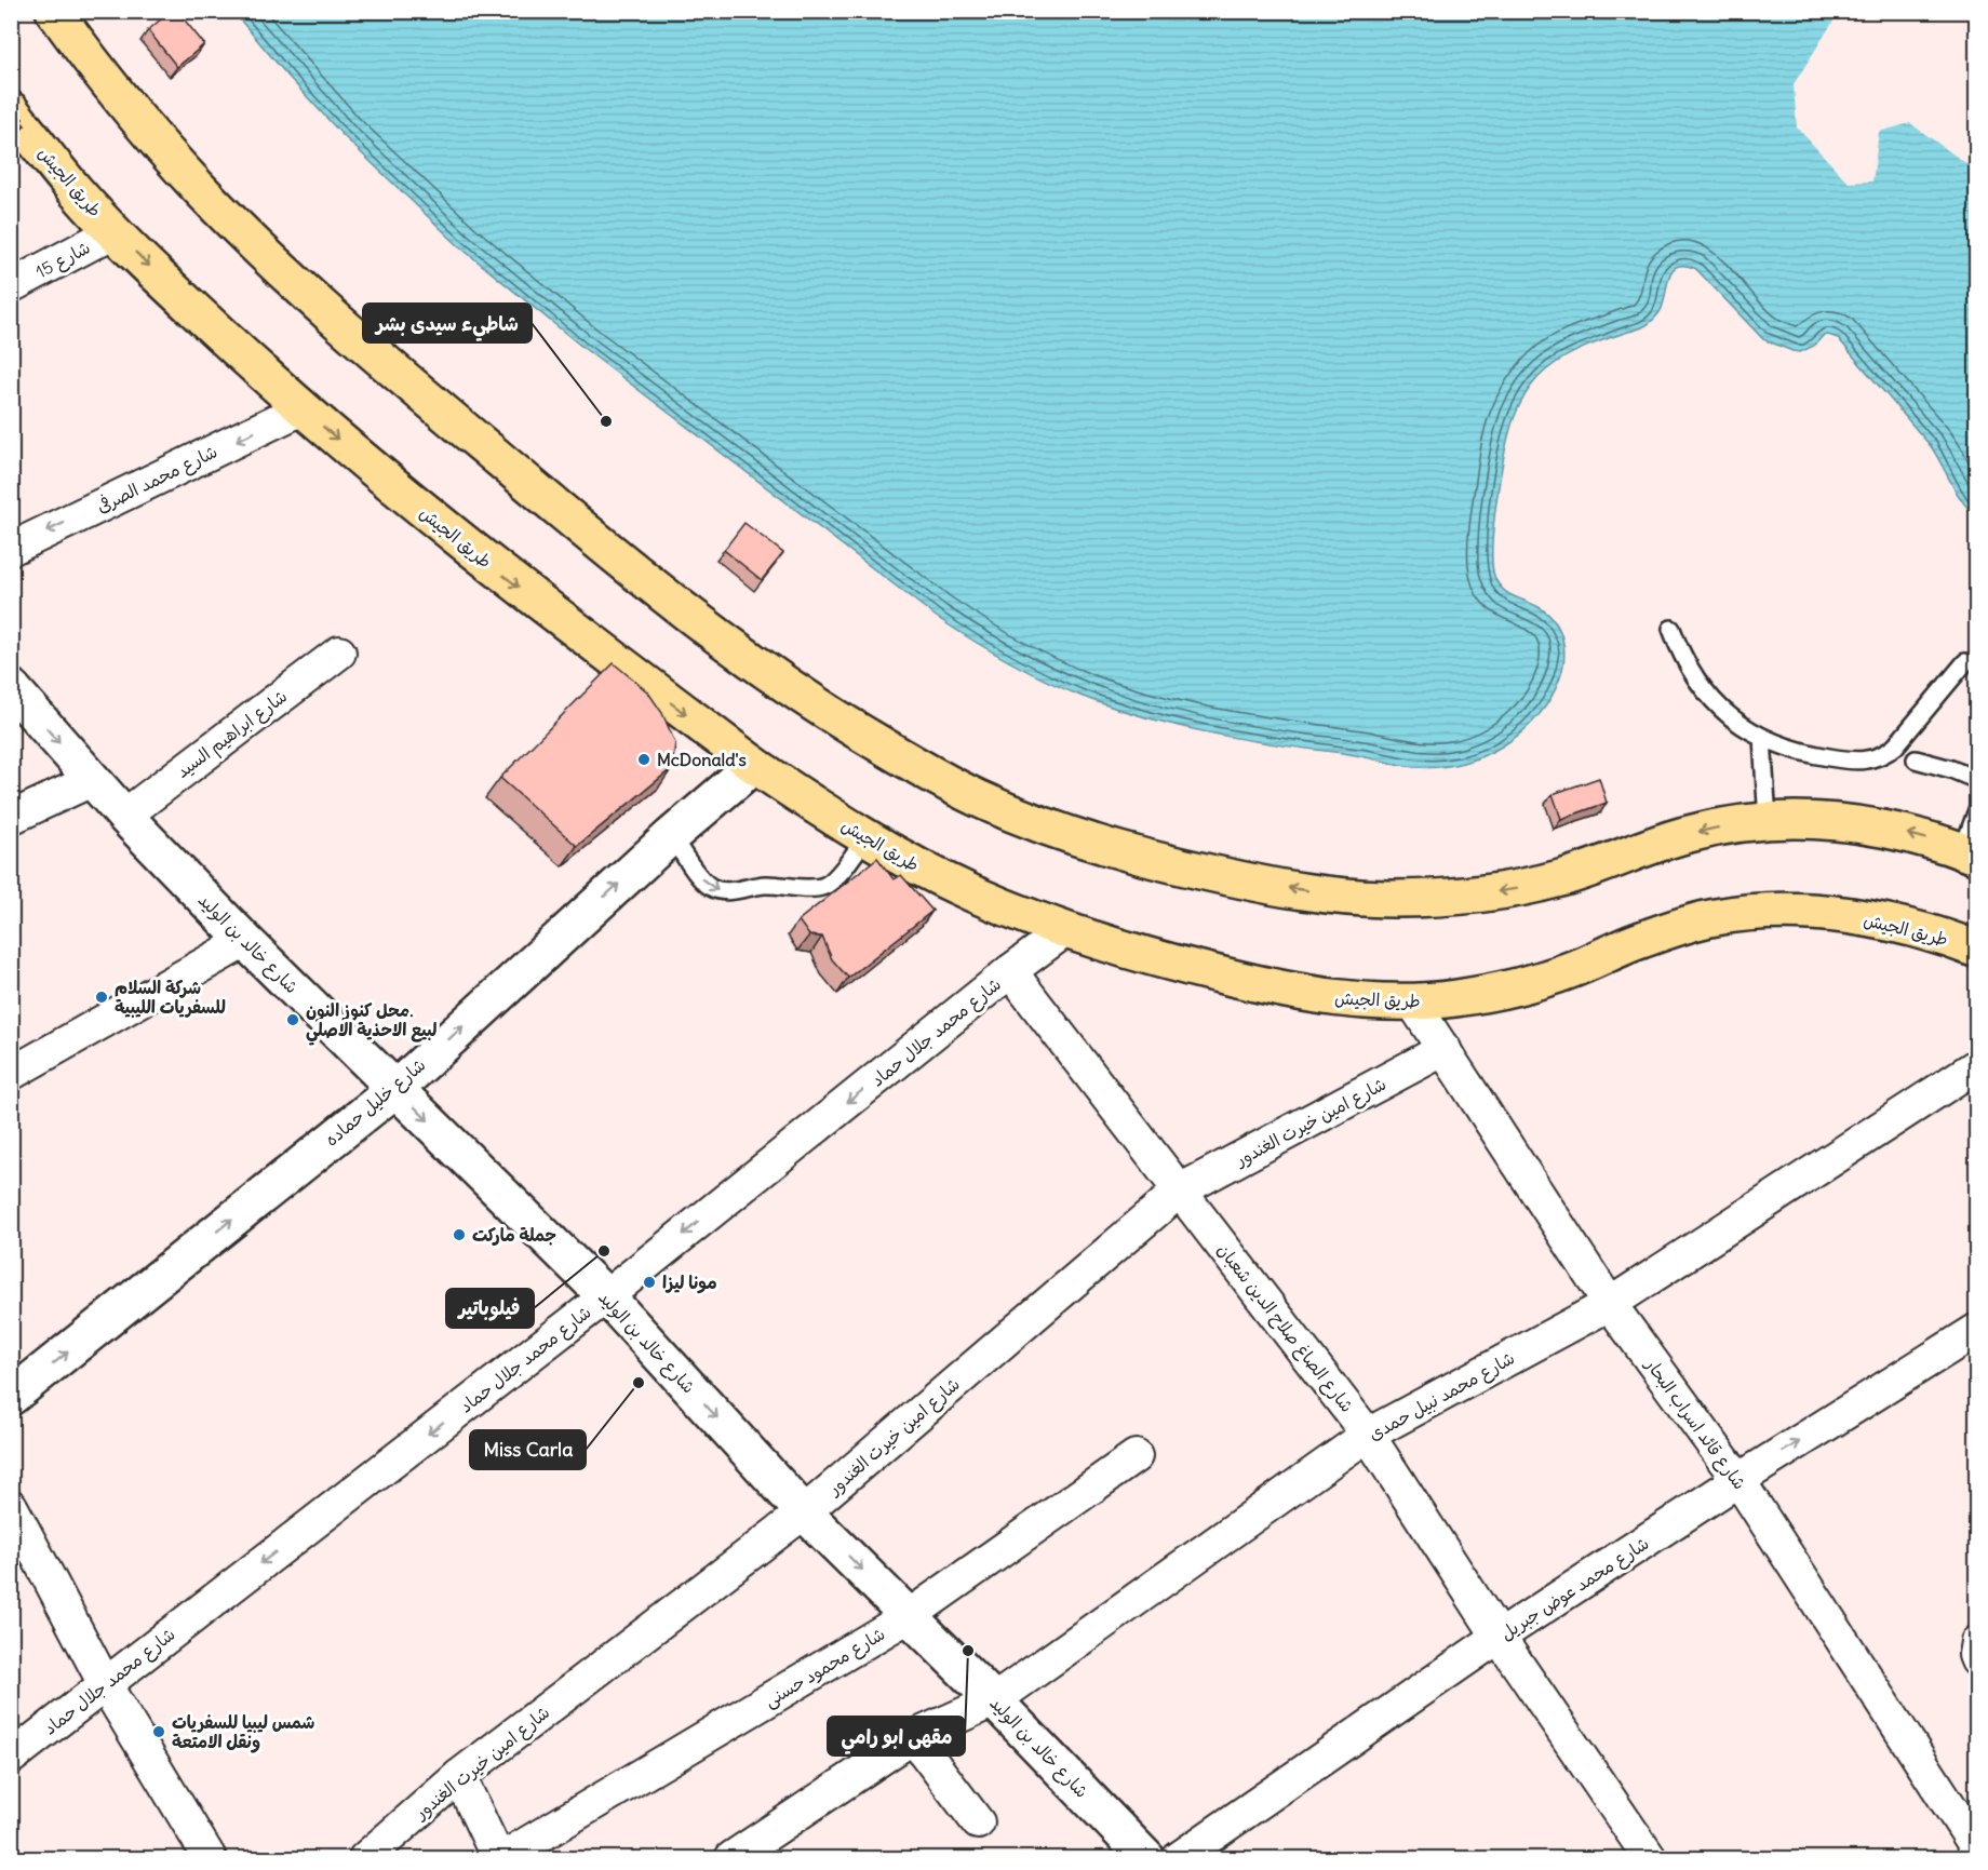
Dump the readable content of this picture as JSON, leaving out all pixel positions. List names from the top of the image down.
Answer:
{
  "streets": {
    "highway": ["طريق الجيش"],
    "street": [
      "شارع 15",
      "شارع محمد الصرفى",
      "شارع ابراهيم السيد",
      "شارع خالد بن الوليد",
      "شارع محمد جلال حماد",
      "شارع خليل حماده",
      "شارع امين خيرت الغندور",
      "شارع الصاغ صلاح الدين شعبان",
      "شارع محمد نبيل حمدى",
      "شارع قائد اسراب البحار",
      "شارع محمد عوض جبريل",
      "شارع محمود حسنى"
    ]
  },
  "crossings": [
    ["طريق الجيش", "شارع 15"],
    ["طريق الجيش", "شارع محمد الصرفى"],
    ["طريق الجيش", "شارع محمد جلال حماد"],
    ["طريق الجيش", "شارع خليل حماده"],
    ["طريق الجيش", "شارع قائد اسراب البحار"],
    ["شارع ابراهيم السيد", "شارع خالد بن الوليد"],
    ["شارع خالد بن الوليد", "شارع محمد جلال حماد"],
    ["شارع خالد بن الوليد", "شارع خليل حماده"],
    ["شارع خالد بن الوليد", "شارع امين خيرت الغندور"],
    ["شارع خالد بن الوليد", "شارع محمد نبيل حمدى"],
    ["شارع خالد بن الوليد", "شارع محمود حسنى"],
    ["شارع محمد جلال حماد", "شارع الصاغ صلاح الدين شعبان"],
    ["شارع امين خيرت الغندور", "شارع الصاغ صلاح الدين شعبان"],
    ["شارع امين خيرت الغندور", "شارع قائد اسراب البحار"],
    ["شارع الصاغ صلاح الدين شعبان", "شارع محمد نبيل حمدى"],
    ["شارع الصاغ صلاح الدين شعبان", "شارع محمد عوض جبريل"],
    ["شارع محمد نبيل حمدى", "شارع قائد اسراب البحار"],
    ["شارع قائد اسراب البحار", "شارع محمد عوض جبريل"]
  ],
  "one_way": ["شارع محمد الصرفى", "شارع خالد بن الوليد", "شارع محمد جلال حماد"],
  "places": [
    "شاطيء سيدى بشر",
    "McDonald's",
    "شركة السلام للسفريات الليبية",
    "محل كنوز النون. لبيع الاحذية الاصلي",
    "جملة ماركت",
    "فيلوباتير",
    "مونا ليزا",
    "Miss Carla",
    "مقهى ابو رامي",
    "شمس ليبيا للسفريات ونقل الامتعة"
  ]
}
